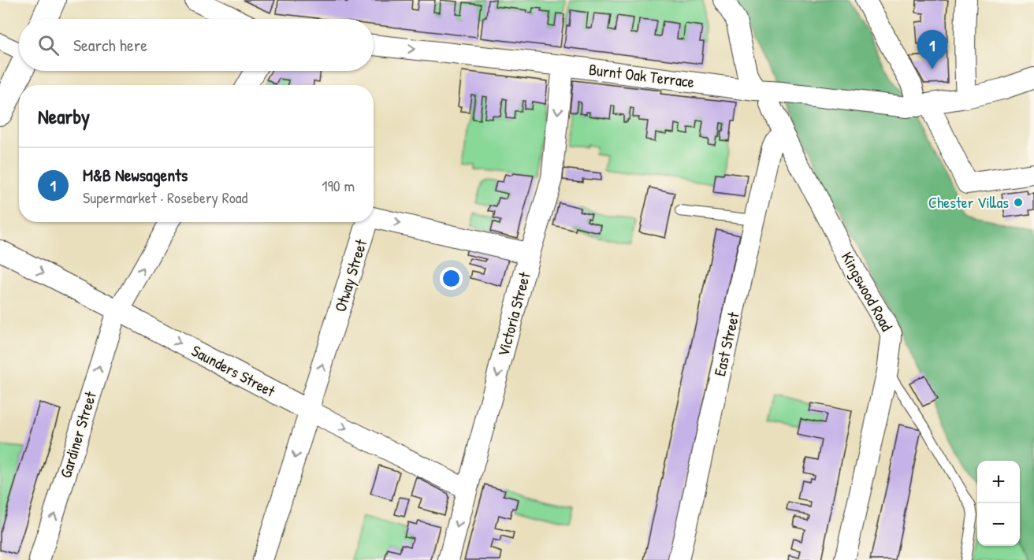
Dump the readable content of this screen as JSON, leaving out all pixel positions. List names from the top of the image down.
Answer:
{
  "streets": {
    "street": [
      "Burnt Oak Terrace",
      "Otway Street",
      "Kingswood Road",
      "Victoria Street",
      "East Street",
      "Saunders Street",
      "Gardiner Street"
    ]
  },
  "crossings": [
    ["Burnt Oak Terrace", "Kingswood Road"],
    ["Burnt Oak Terrace", "Victoria Street"],
    ["Otway Street", "Victoria Street"],
    ["Otway Street", "Saunders Street"],
    ["Kingswood Road", "East Street"],
    ["Victoria Street", "Saunders Street"],
    ["Saunders Street", "Gardiner Street"]
  ],
  "one_way": ["Victoria Street", "Saunders Street", "Gardiner Street"],
  "places": ["Chester Villas"],
  "page": {
    "search": "Search here",
    "pins": "1",
    "heading": "Nearby",
    "list": [
      {
        "mark": "1",
        "name": "M&B Newsagents",
        "note": "Supermarket · Rosebery Road",
        "value": "190 m"
      }
    ],
    "map_buttons": ["+", "−"]
  }
}
